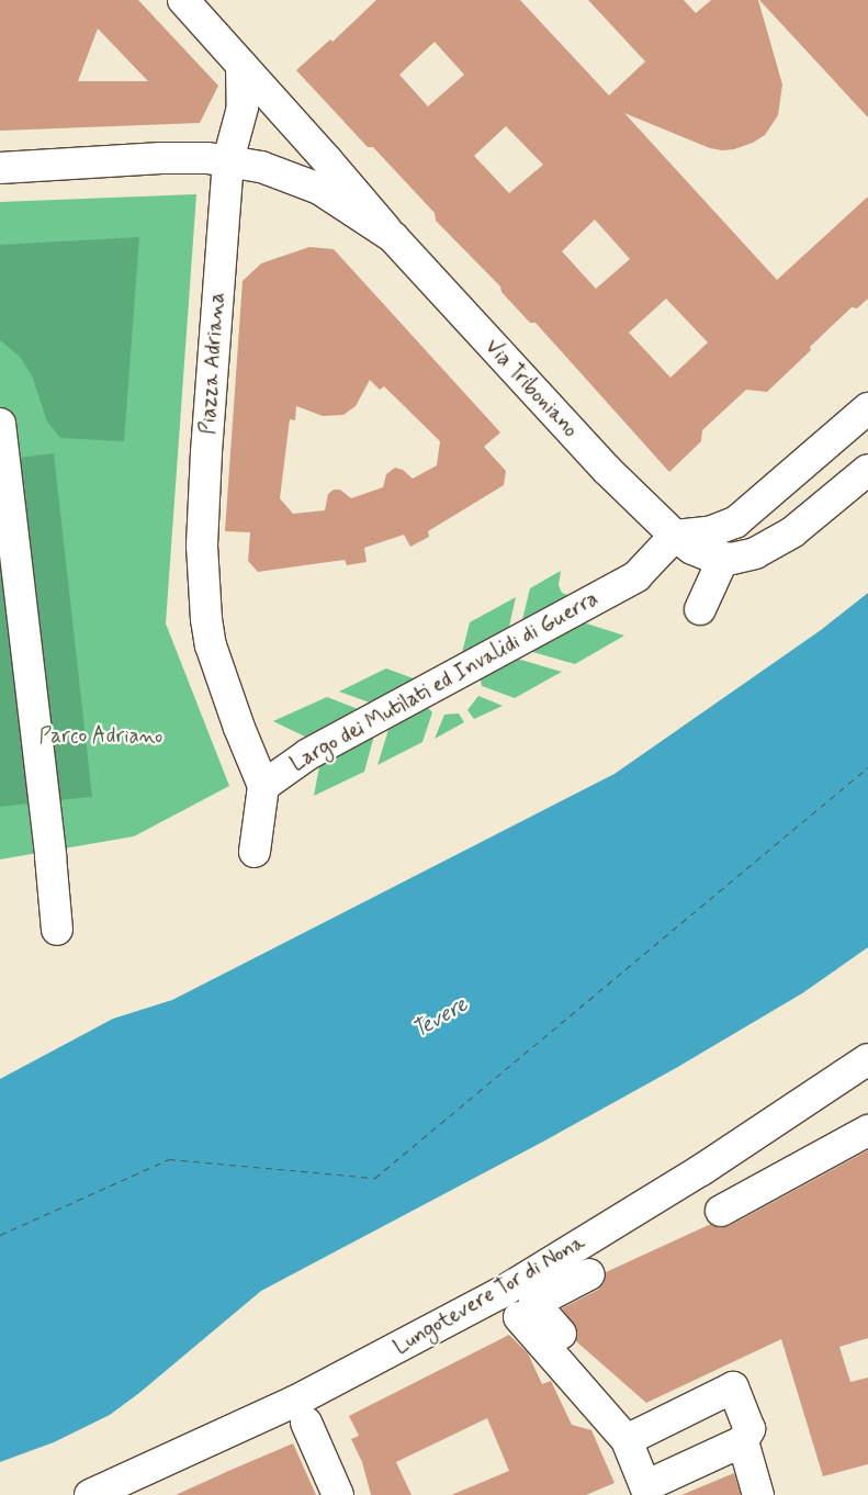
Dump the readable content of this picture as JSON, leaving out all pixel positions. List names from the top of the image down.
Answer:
{
  "streets": {
    "street": [
      "Piazza Adriana",
      "Via Triboniano",
      "Largo dei Mutilati ed Invalidi di Guerra",
      "Lungotevere Tor di Nona"
    ]
  },
  "crossings": [
    ["Piazza Adriana", "Via Triboniano"],
    ["Piazza Adriana", "Largo dei Mutilati ed Invalidi di Guerra"],
    ["Via Triboniano", "Largo dei Mutilati ed Invalidi di Guerra"]
  ],
  "water": ["Tevere"],
  "parks": ["Parco Adriano"]
}
